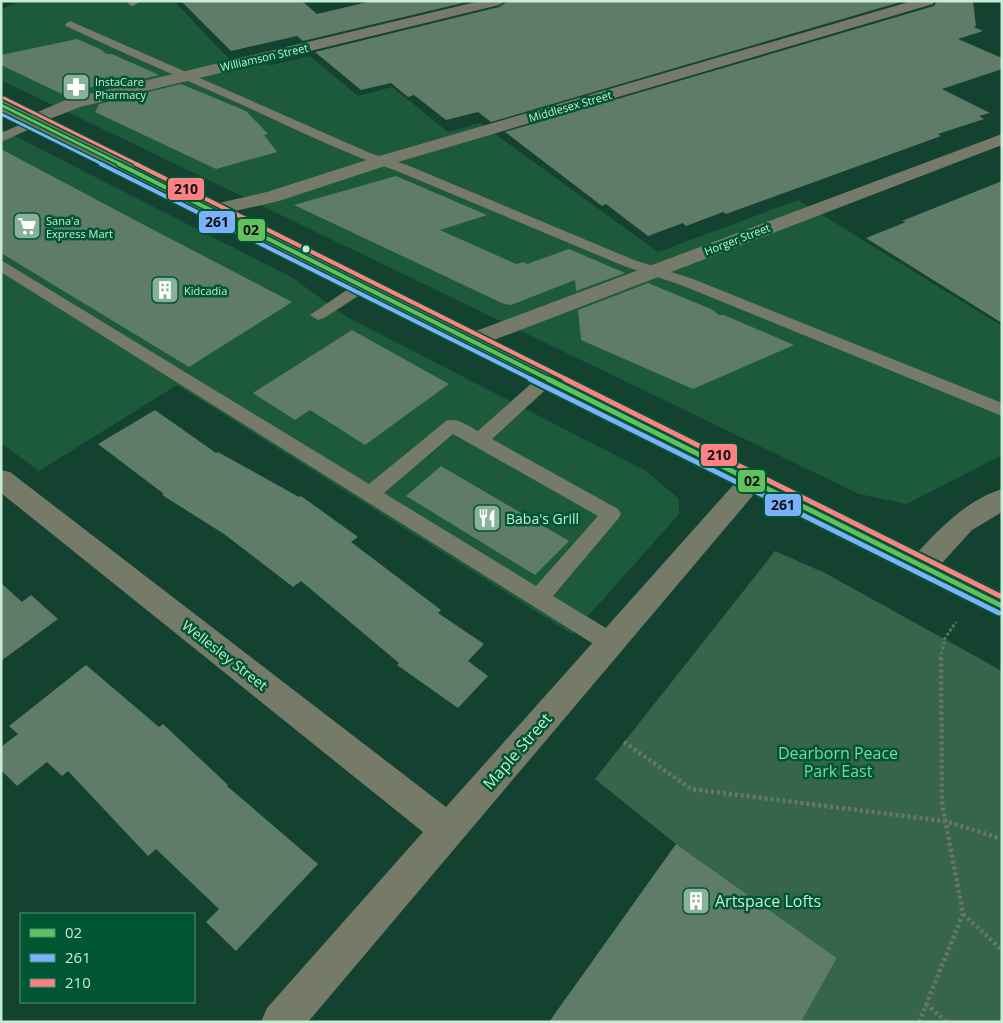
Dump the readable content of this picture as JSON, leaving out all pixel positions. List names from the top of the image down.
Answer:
{
  "streets": {
    "street": [
      "Williamson Street",
      "Middlesex Street",
      "Horger Street",
      "Wellesley Street",
      "Maple Street"
    ]
  },
  "crossings": [
    ["Wellesley Street", "Maple Street"]
  ],
  "parks": ["Dearborn Peace Park East"],
  "places": {
    "pharmacy": ["InstaCare Pharmacy"],
    "supermarket": ["Sana'a Express Mart"],
    "building": ["Kidcadia", "Artspace Lofts"],
    "restaurant": ["Baba's Grill"]
  },
  "lines": ["transit line 210", "transit line 02", "transit line 261"],
  "legend": ["02", "261", "210"]
}
